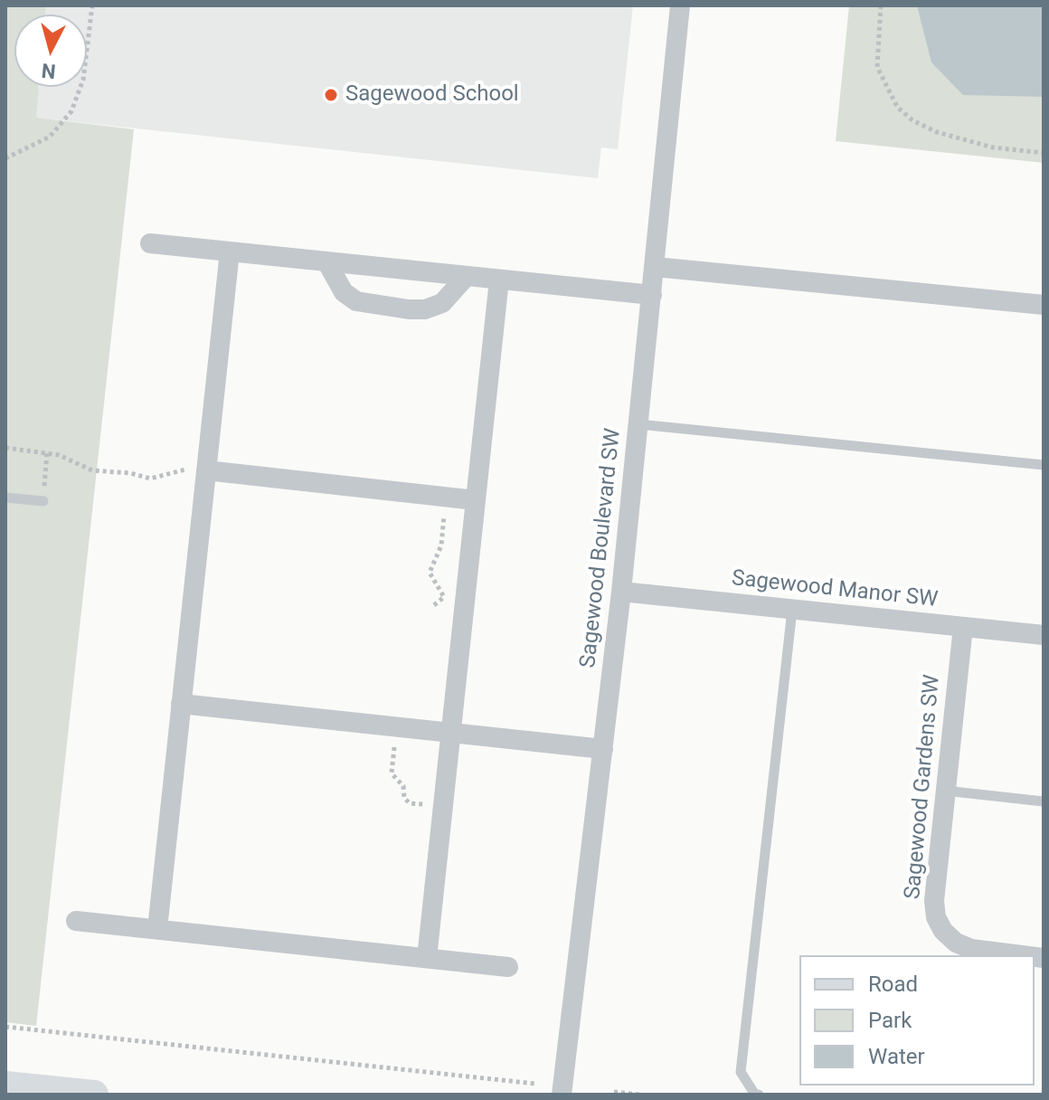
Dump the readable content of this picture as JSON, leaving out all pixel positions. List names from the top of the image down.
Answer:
{
  "streets": {
    "street": ["Sagewood Boulevard SW", "Sagewood Manor SW", "Sagewood Gardens SW"]
  },
  "crossings": [
    ["Sagewood Boulevard SW", "Sagewood Manor SW"],
    ["Sagewood Manor SW", "Sagewood Gardens SW"]
  ],
  "places": ["Sagewood School"],
  "legend": ["Road", "Park", "Water"],
  "north": "bottom"
}
